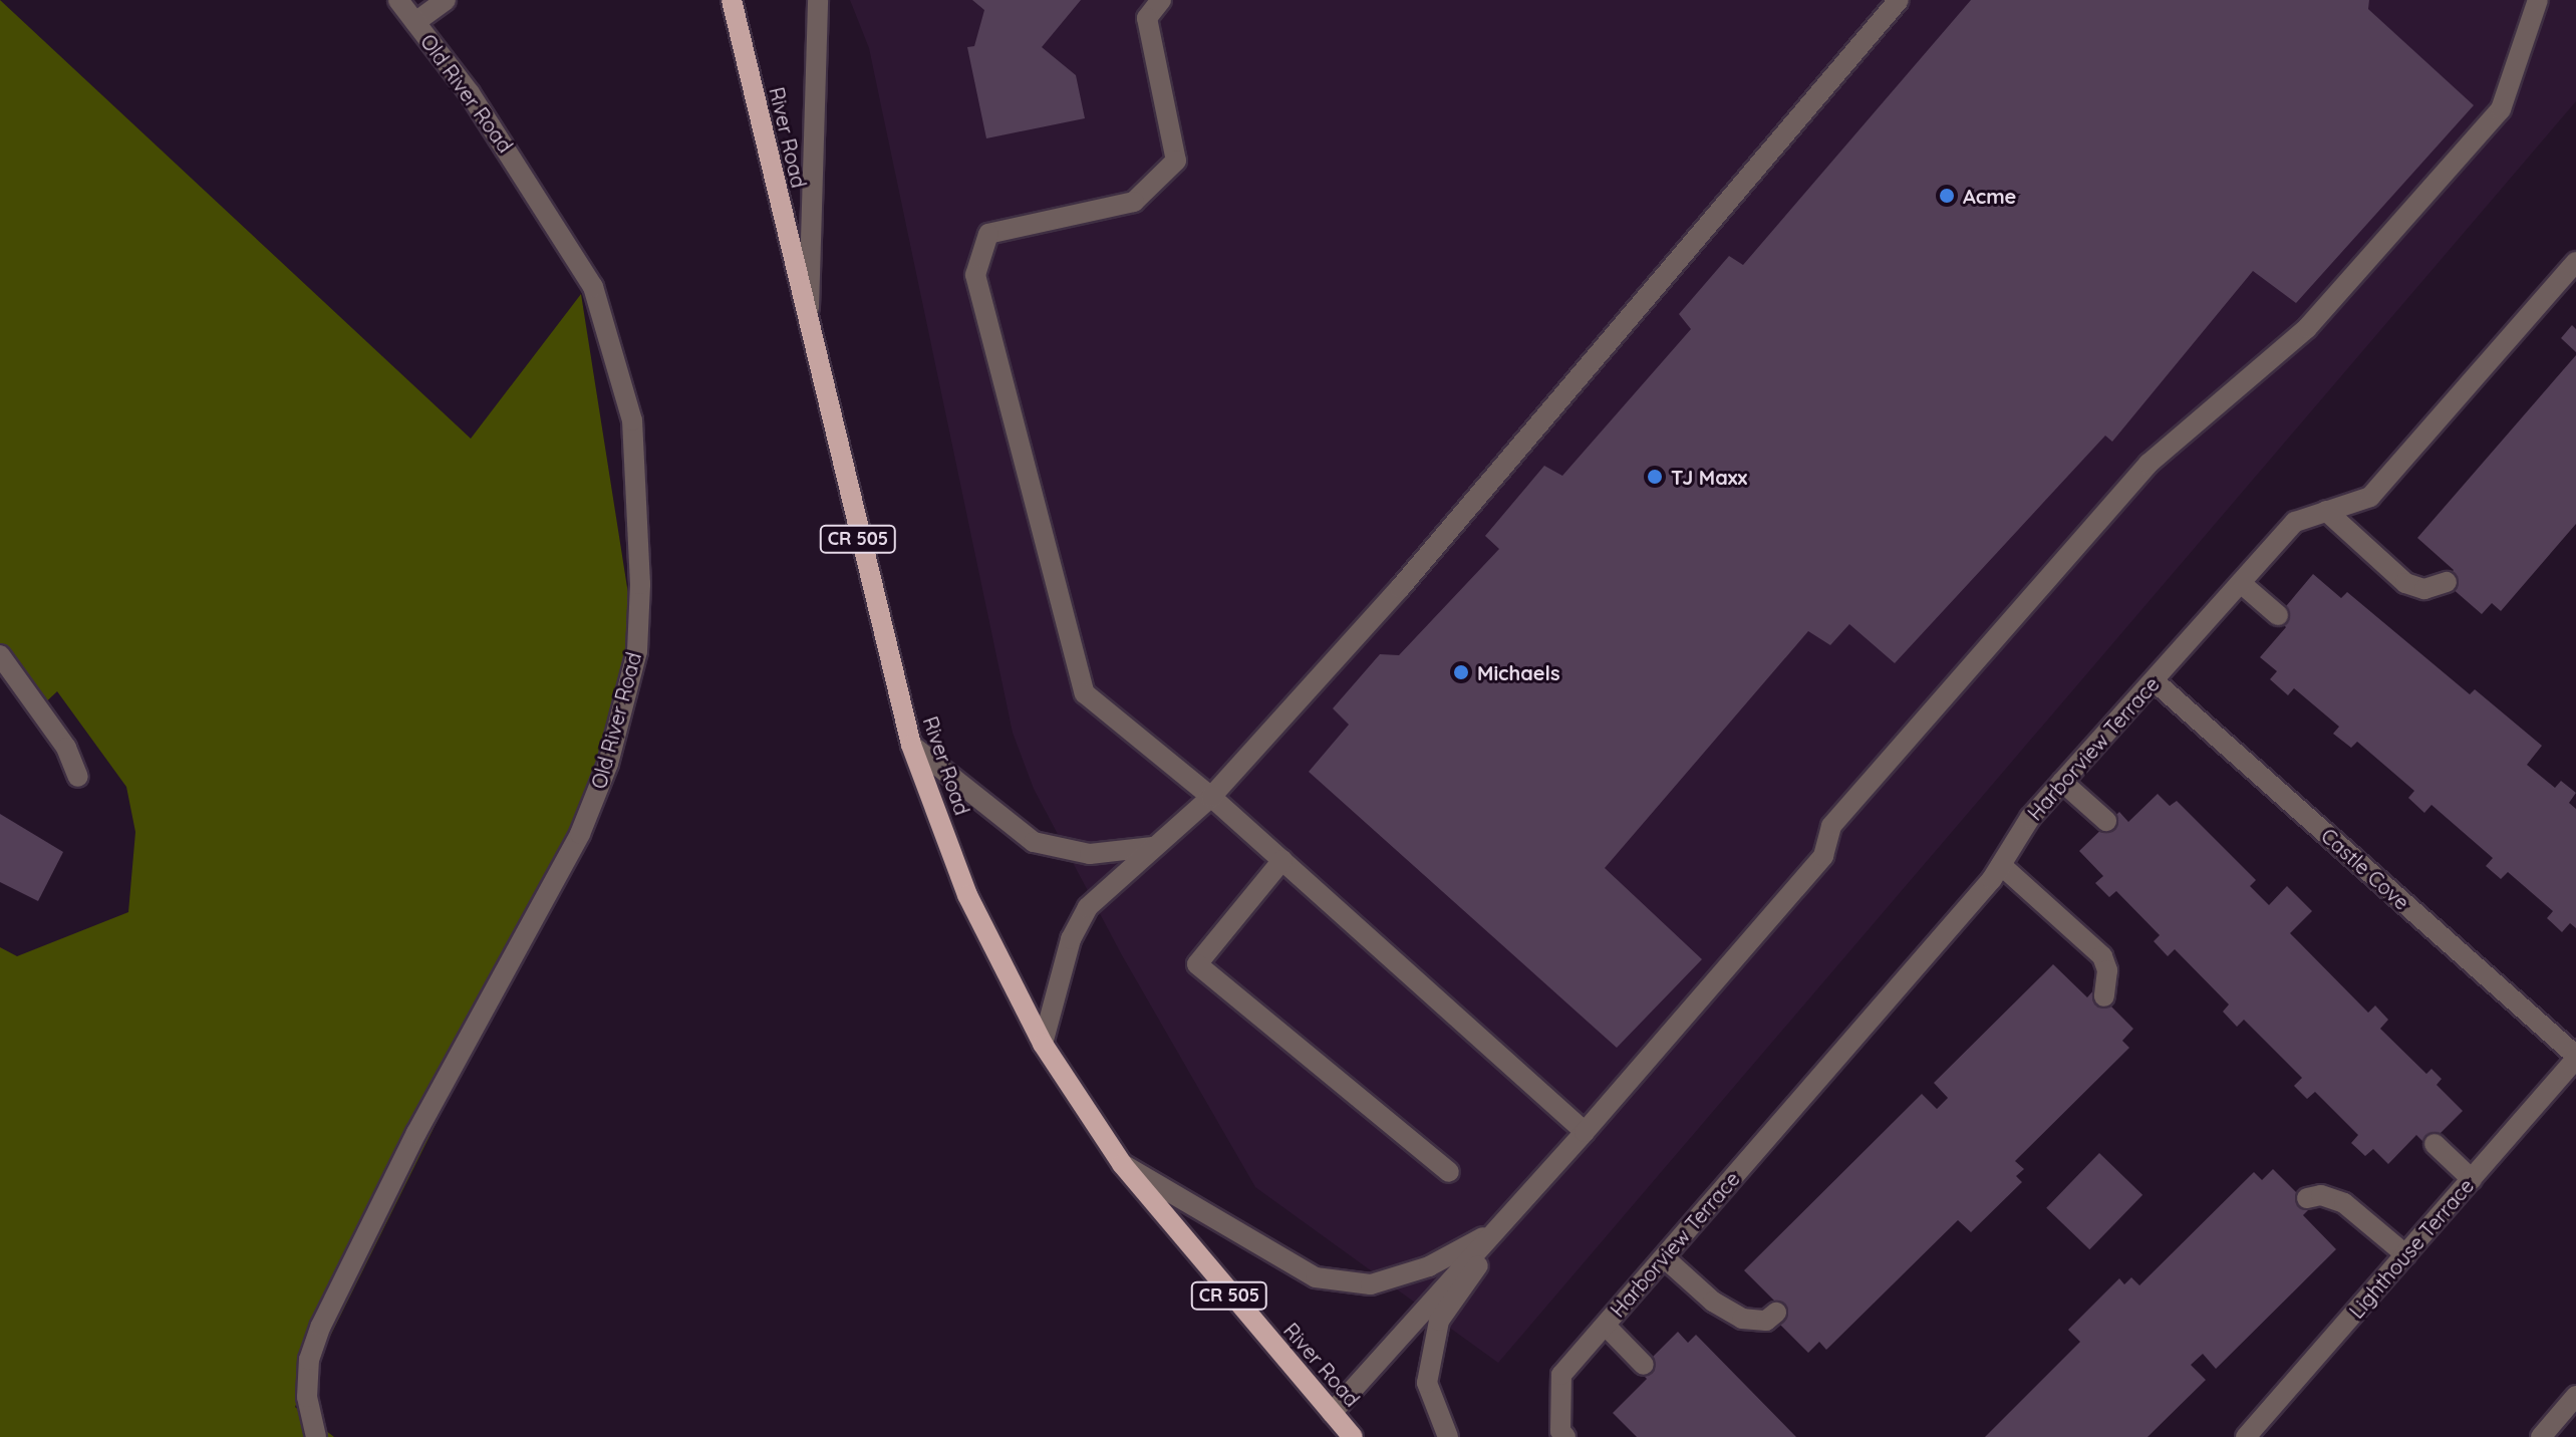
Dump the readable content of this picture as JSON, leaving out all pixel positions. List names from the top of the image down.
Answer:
{
  "streets": {
    "main road": ["River Road", "CR 505"],
    "street": [
      "Old River Road",
      "Harborview Terrace",
      "Castle Cove",
      "Lighthouse Terrace"
    ]
  },
  "crossings": [
    ["Harborview Terrace", "Castle Cove"],
    ["Castle Cove", "Lighthouse Terrace"]
  ],
  "places": ["Acme", "TJ Maxx", "Michaels"]
}
